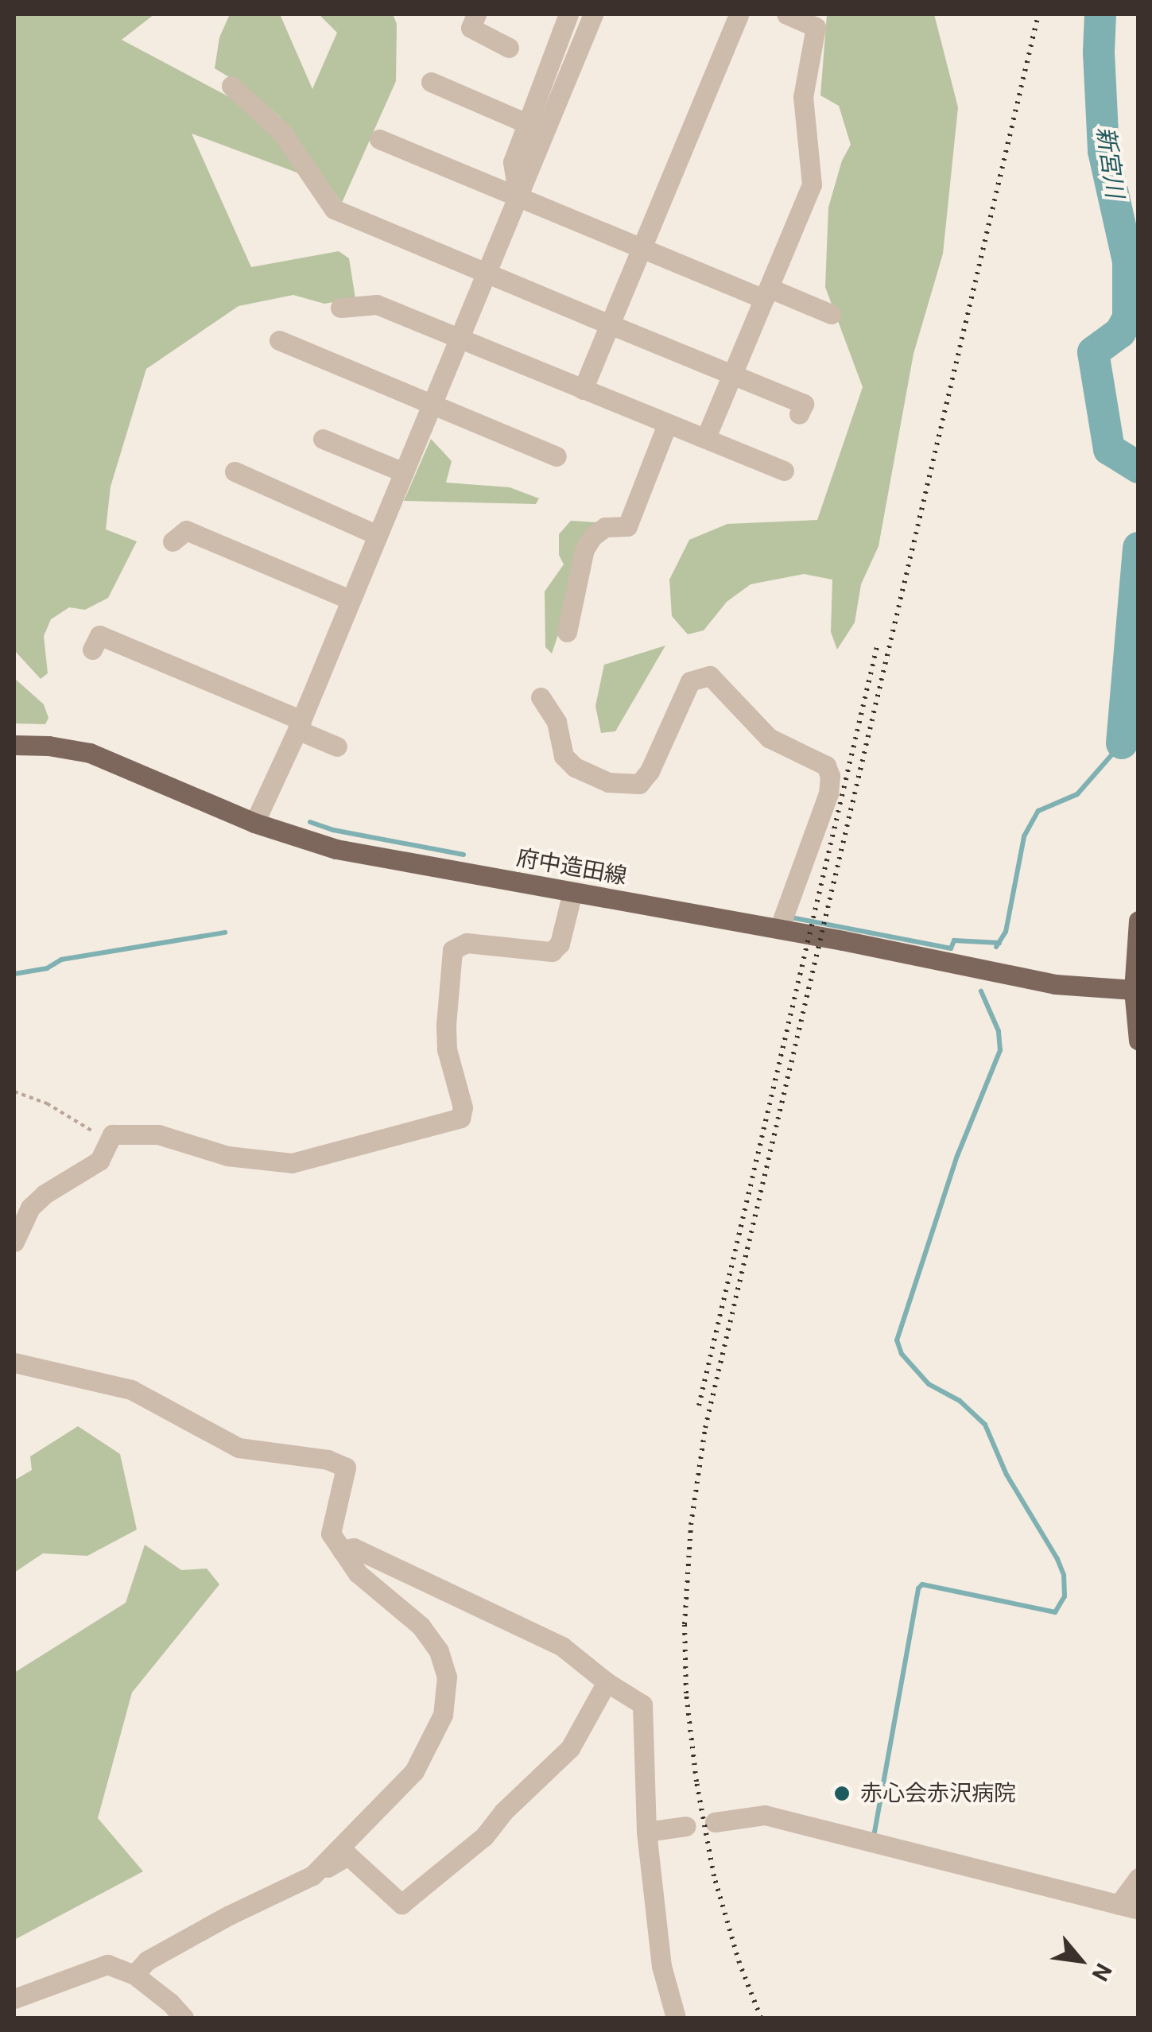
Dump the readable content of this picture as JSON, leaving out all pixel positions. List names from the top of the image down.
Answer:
{
  "streets": {
    "main road": ["府中造田線"]
  },
  "water": ["新宮川"],
  "places": ["赤心会赤沢病院"],
  "north": "bottom right"
}
